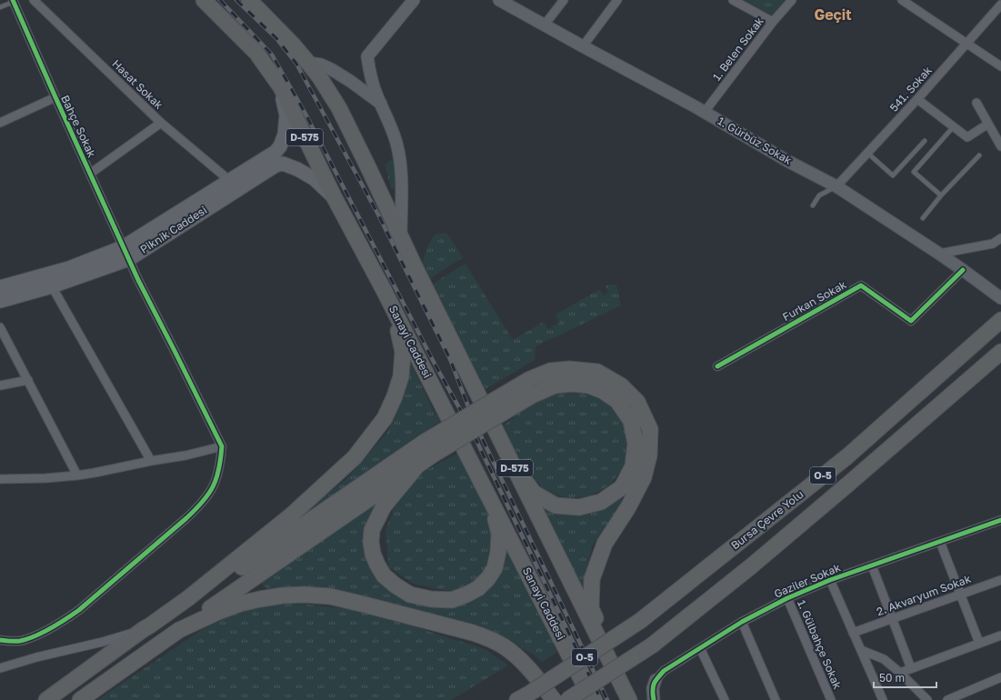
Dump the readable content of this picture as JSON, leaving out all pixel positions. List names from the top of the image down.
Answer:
{
  "streets": {
    "highway": [
      "D-575",
      "Sanayi Caddesi",
      "O-5",
      "Bursa Çevre Yolu"
    ],
    "main road": ["1. Gürbüz Sokak", "Piknik Caddesi"],
    "street": [
      "1. Belen Sokak",
      "Hasat Sokak",
      "541. Sokak",
      "Bahçe Sokak",
      "Furkan Sokak",
      "Gaziler Sokak",
      "2. Akvaryum Sokak",
      "1. Gülbahçe Sokak"
    ]
  },
  "crossings": [
    ["1. Belen Sokak", "1. Gürbüz Sokak"],
    ["Hasat Sokak", "Piknik Caddesi"],
    ["541. Sokak", "1. Gürbüz Sokak"],
    ["Bahçe Sokak", "Piknik Caddesi"],
    ["1. Gürbüz Sokak", "Furkan Sokak"],
    ["Piknik Caddesi", "Sanayi Caddesi"],
    ["Gaziler Sokak", "1. Gülbahçe Sokak"]
  ],
  "districts": ["Geçit"],
  "scale_bar": "50 m"
}
